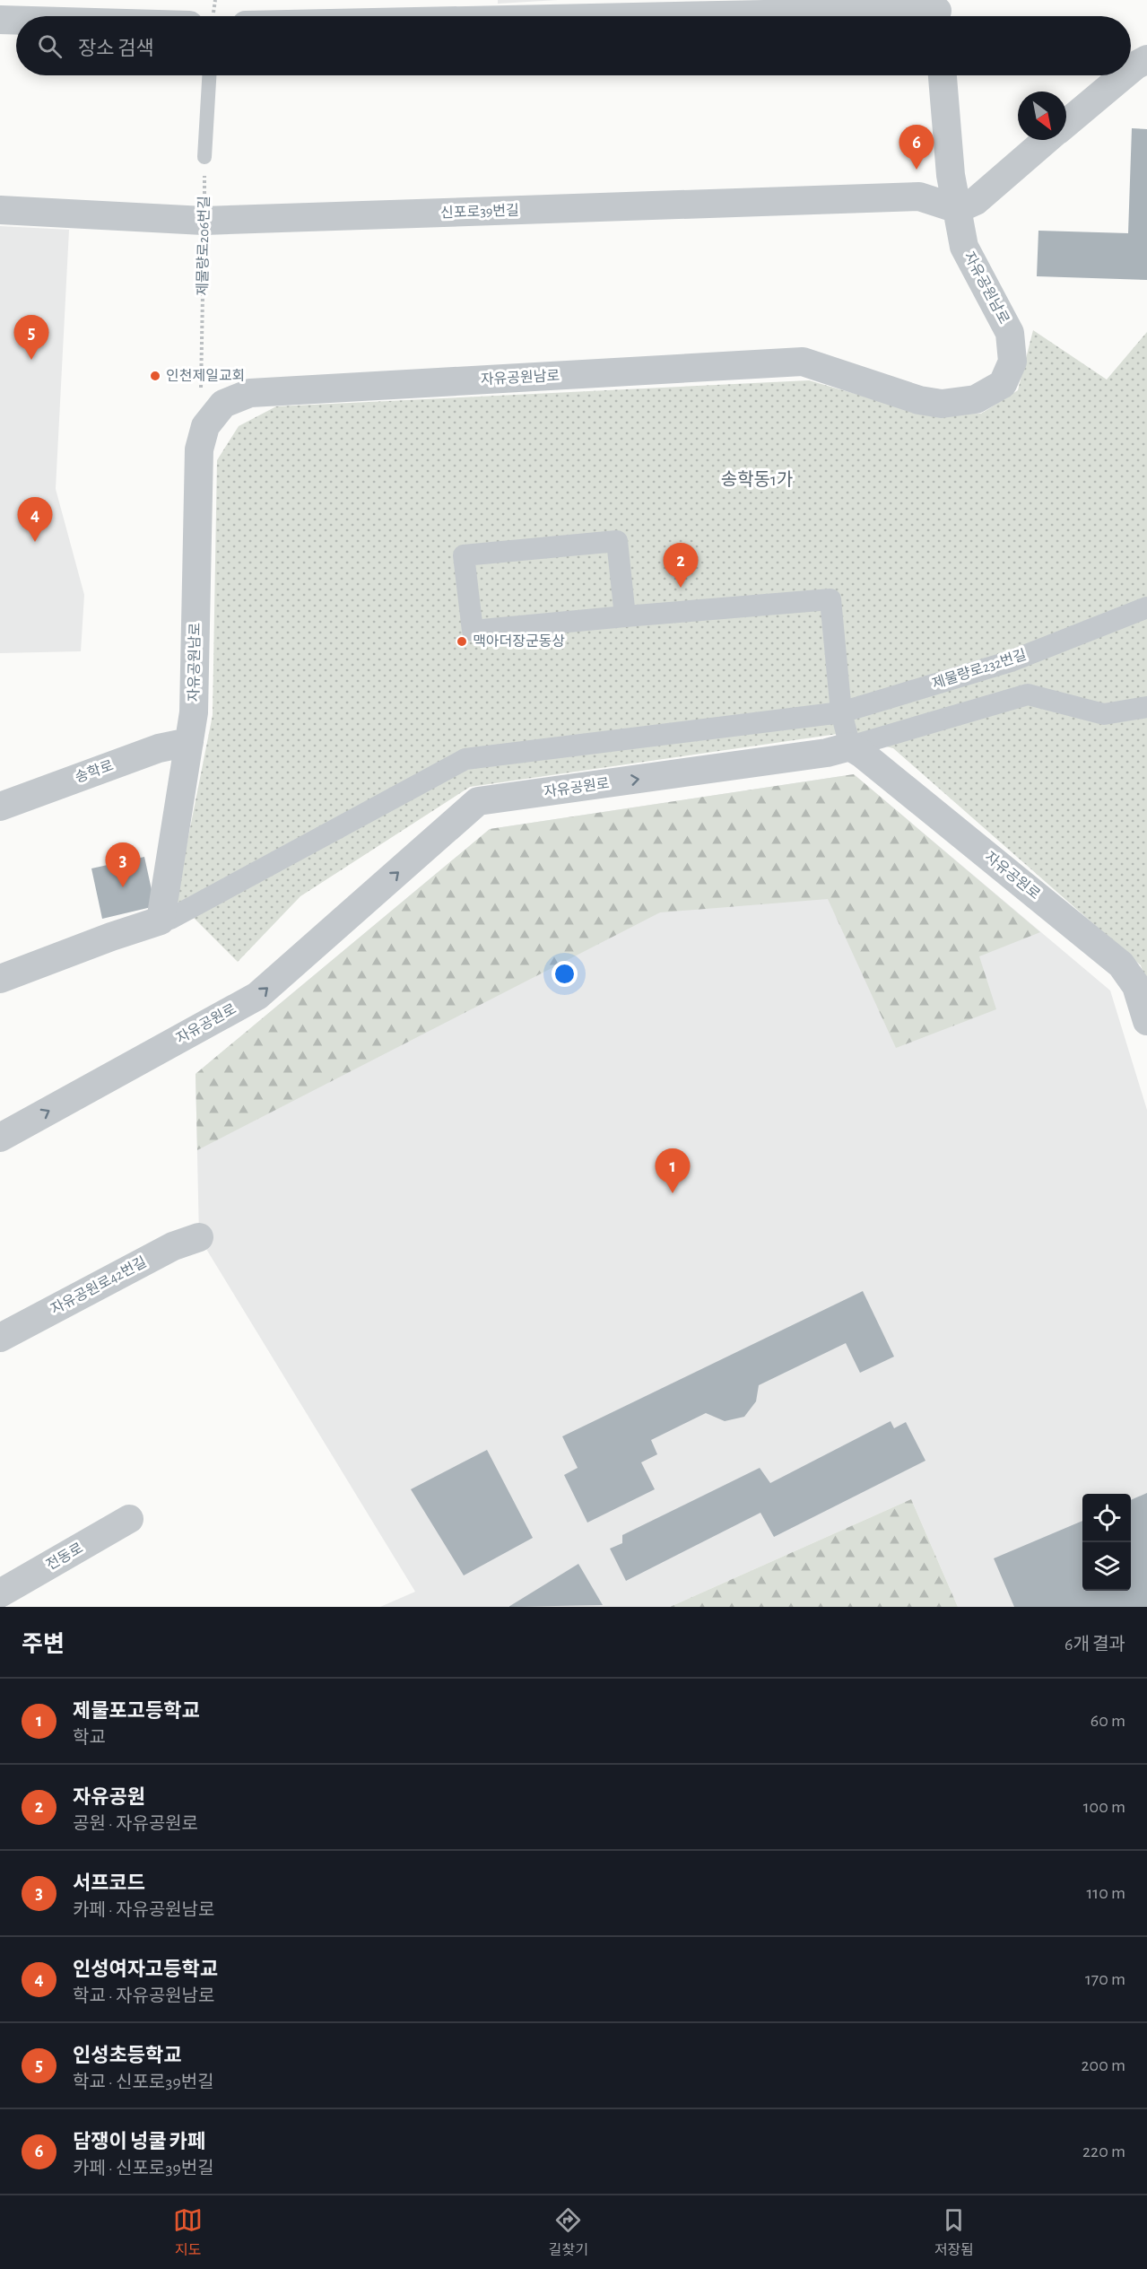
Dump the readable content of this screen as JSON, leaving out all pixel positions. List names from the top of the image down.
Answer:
{
  "streets": {
    "street": [
      "신포로39번길",
      "자유공원남로",
      "제물량로232번길",
      "송학로",
      "자유공원로",
      "자유공원로42번길",
      "전동로"
    ],
    "path": ["제물량로206번길"]
  },
  "crossings": [
    ["신포로39번길", "제물량로206번길"],
    ["신포로39번길", "자유공원남로"],
    ["제물량로206번길", "자유공원남로"],
    ["자유공원남로", "제물량로232번길"],
    ["자유공원남로", "송학로"]
  ],
  "one_way": ["자유공원로"],
  "districts": ["송학동1가"],
  "places": ["인천제일교회", "맥아더장군동상"],
  "north": "bottom right",
  "page": {
    "search": "장소 검색",
    "pins": [
      "6",
      "5",
      "4",
      "2",
      "3",
      "1"
    ],
    "heading": ["주변", "6개 결과"],
    "list": [
      {
        "mark": "1",
        "name": "제물포고등학교",
        "note": "학교",
        "value": "60 m"
      },
      {
        "mark": "2",
        "name": "자유공원",
        "note": "공원 · 자유공원로",
        "value": "100 m"
      },
      {
        "mark": "3",
        "name": "서프코드",
        "note": "카페 · 자유공원남로",
        "value": "110 m"
      },
      {
        "mark": "4",
        "name": "인성여자고등학교",
        "note": "학교 · 자유공원남로",
        "value": "170 m"
      },
      {
        "mark": "5",
        "name": "인성초등학교",
        "note": "학교 · 신포로39번길",
        "value": "200 m"
      },
      {
        "mark": "6",
        "name": "담쟁이 넝쿨 카페",
        "note": "카페 · 신포로39번길",
        "value": "220 m"
      }
    ],
    "nav": ["지도", "길찾기", "저장됨"]
  }
}
